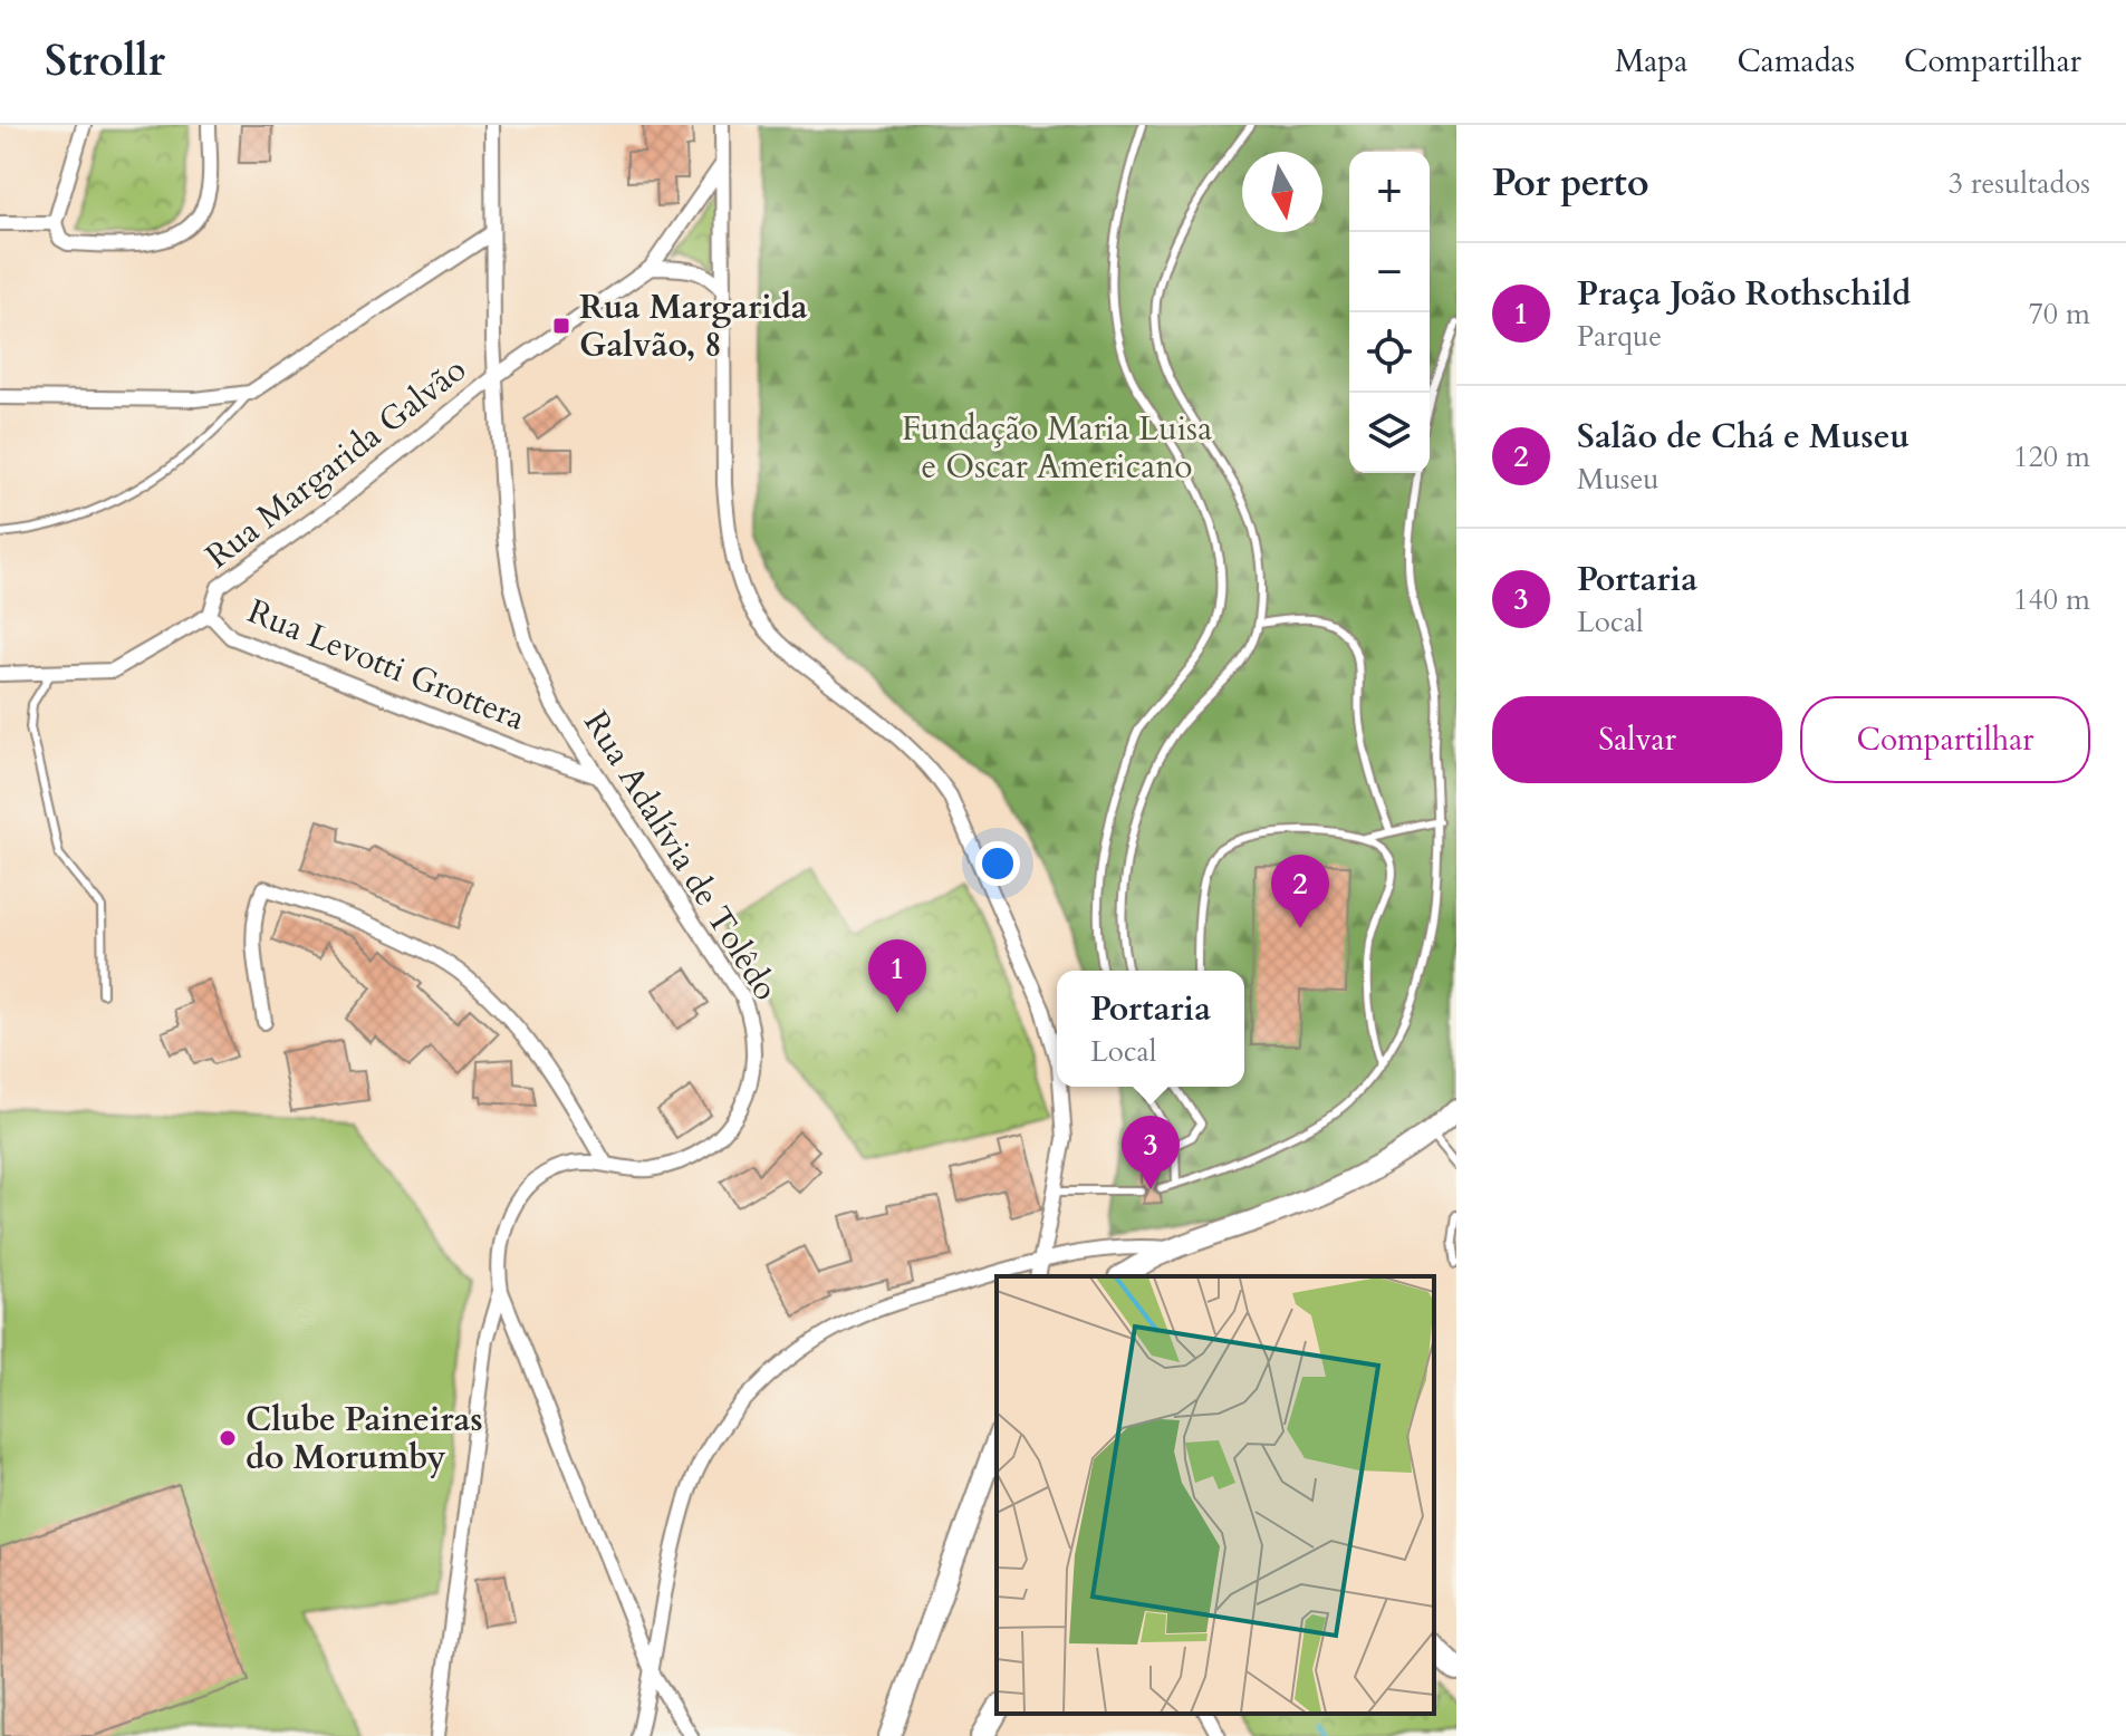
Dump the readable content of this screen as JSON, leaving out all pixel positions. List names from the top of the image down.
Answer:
{
  "streets": {
    "street": ["Rua Margarida Galvão", "Rua Levotti Grottera", "Rua Adalívia de Tolêdo"]
  },
  "crossings": [
    ["Rua Margarida Galvão", "Rua Levotti Grottera"],
    ["Rua Margarida Galvão", "Rua Adalívia de Tolêdo"],
    ["Rua Levotti Grottera", "Rua Adalívia de Tolêdo"]
  ],
  "parks": ["Fundação Maria Luisa e Oscar Americano"],
  "places": {
    "transit": ["Rua Margarida Galvão, 8"],
    "other": ["Clube Paineiras do Morumby"]
  },
  "north": "bottom",
  "page": {
    "header": "Strollr",
    "nav": ["Mapa", "Camadas", "Compartilhar"],
    "heading": ["Por perto", "3 resultados"],
    "map_buttons": ["+", "−"],
    "list": [
      {
        "mark": "1",
        "name": "Praça João Rothschild",
        "note": "Parque",
        "value": "70 m"
      },
      {
        "mark": "2",
        "name": "Salão de Chá e Museu",
        "note": "Museu",
        "value": "120 m"
      },
      {
        "mark": "3",
        "name": "Portaria",
        "note": "Local",
        "value": "140 m"
      }
    ],
    "buttons": ["Salvar", "Compartilhar"],
    "pins": ["2", "1", "3"],
    "popup": ["Portaria", "Local"]
  }
}
